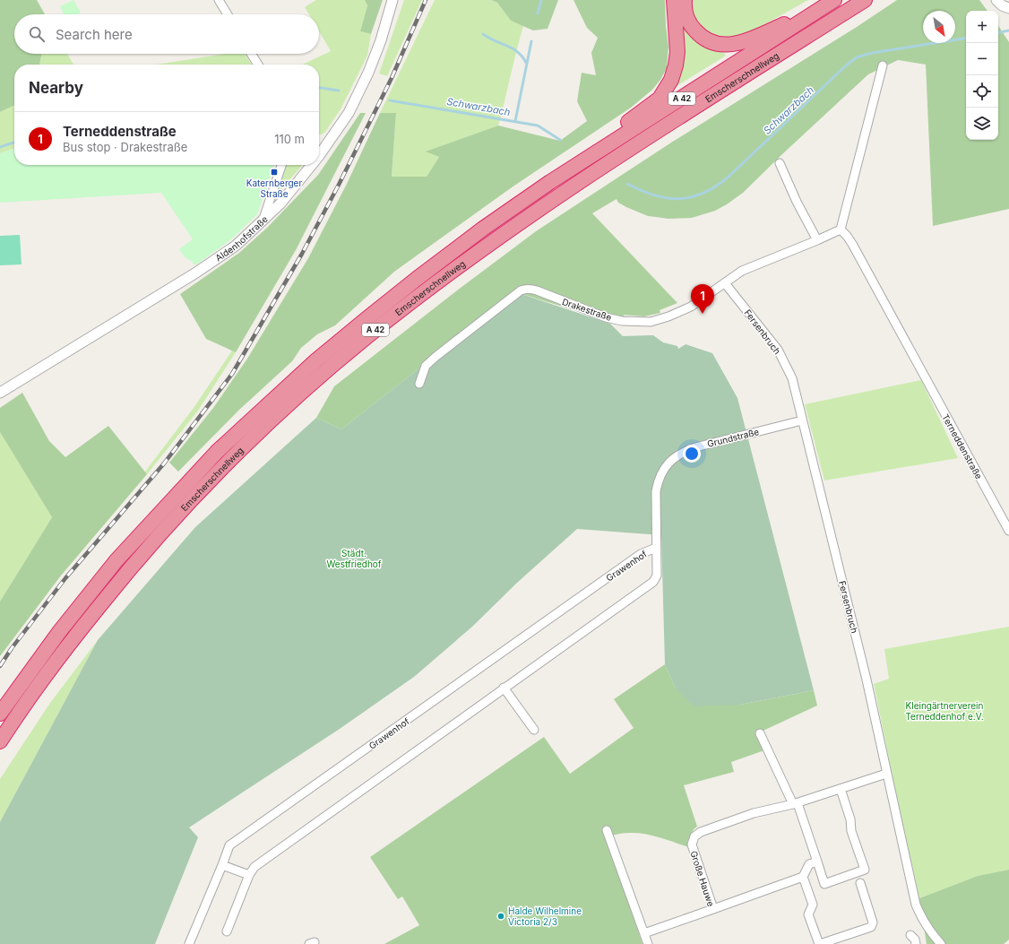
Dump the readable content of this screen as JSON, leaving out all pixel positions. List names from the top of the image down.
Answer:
{
  "streets": {
    "highway": ["Emscherschnellweg", "A 42"],
    "street": [
      "Aldenhofstraße",
      "Drakestraße",
      "Fersenbruch",
      "Grundstraße",
      "Terneddenstraße",
      "Grawenhof",
      "Große Hauwe"
    ]
  },
  "crossings": [
    ["Drakestraße", "Fersenbruch"],
    ["Drakestraße", "Terneddenstraße"],
    ["Fersenbruch", "Grundstraße"],
    ["Fersenbruch", "Große Hauwe"],
    ["Grundstraße", "Grawenhof"]
  ],
  "water": ["Schwarzbach"],
  "parks": ["Städt. Westfriedhof", "Kleingärtnerverein Terneddenhof e.V."],
  "places": {
    "transit": ["Katernberger Straße"],
    "other": ["Halde Wilhelmine Victoria 2/3"]
  },
  "north": "bottom right",
  "page": {
    "map_buttons": ["+", "−"],
    "search": "Search here",
    "heading": "Nearby",
    "list": [
      {
        "mark": "1",
        "name": "Terneddenstraße",
        "note": "Bus stop · Drakestraße",
        "value": "110 m"
      }
    ],
    "pins": "1"
  }
}
